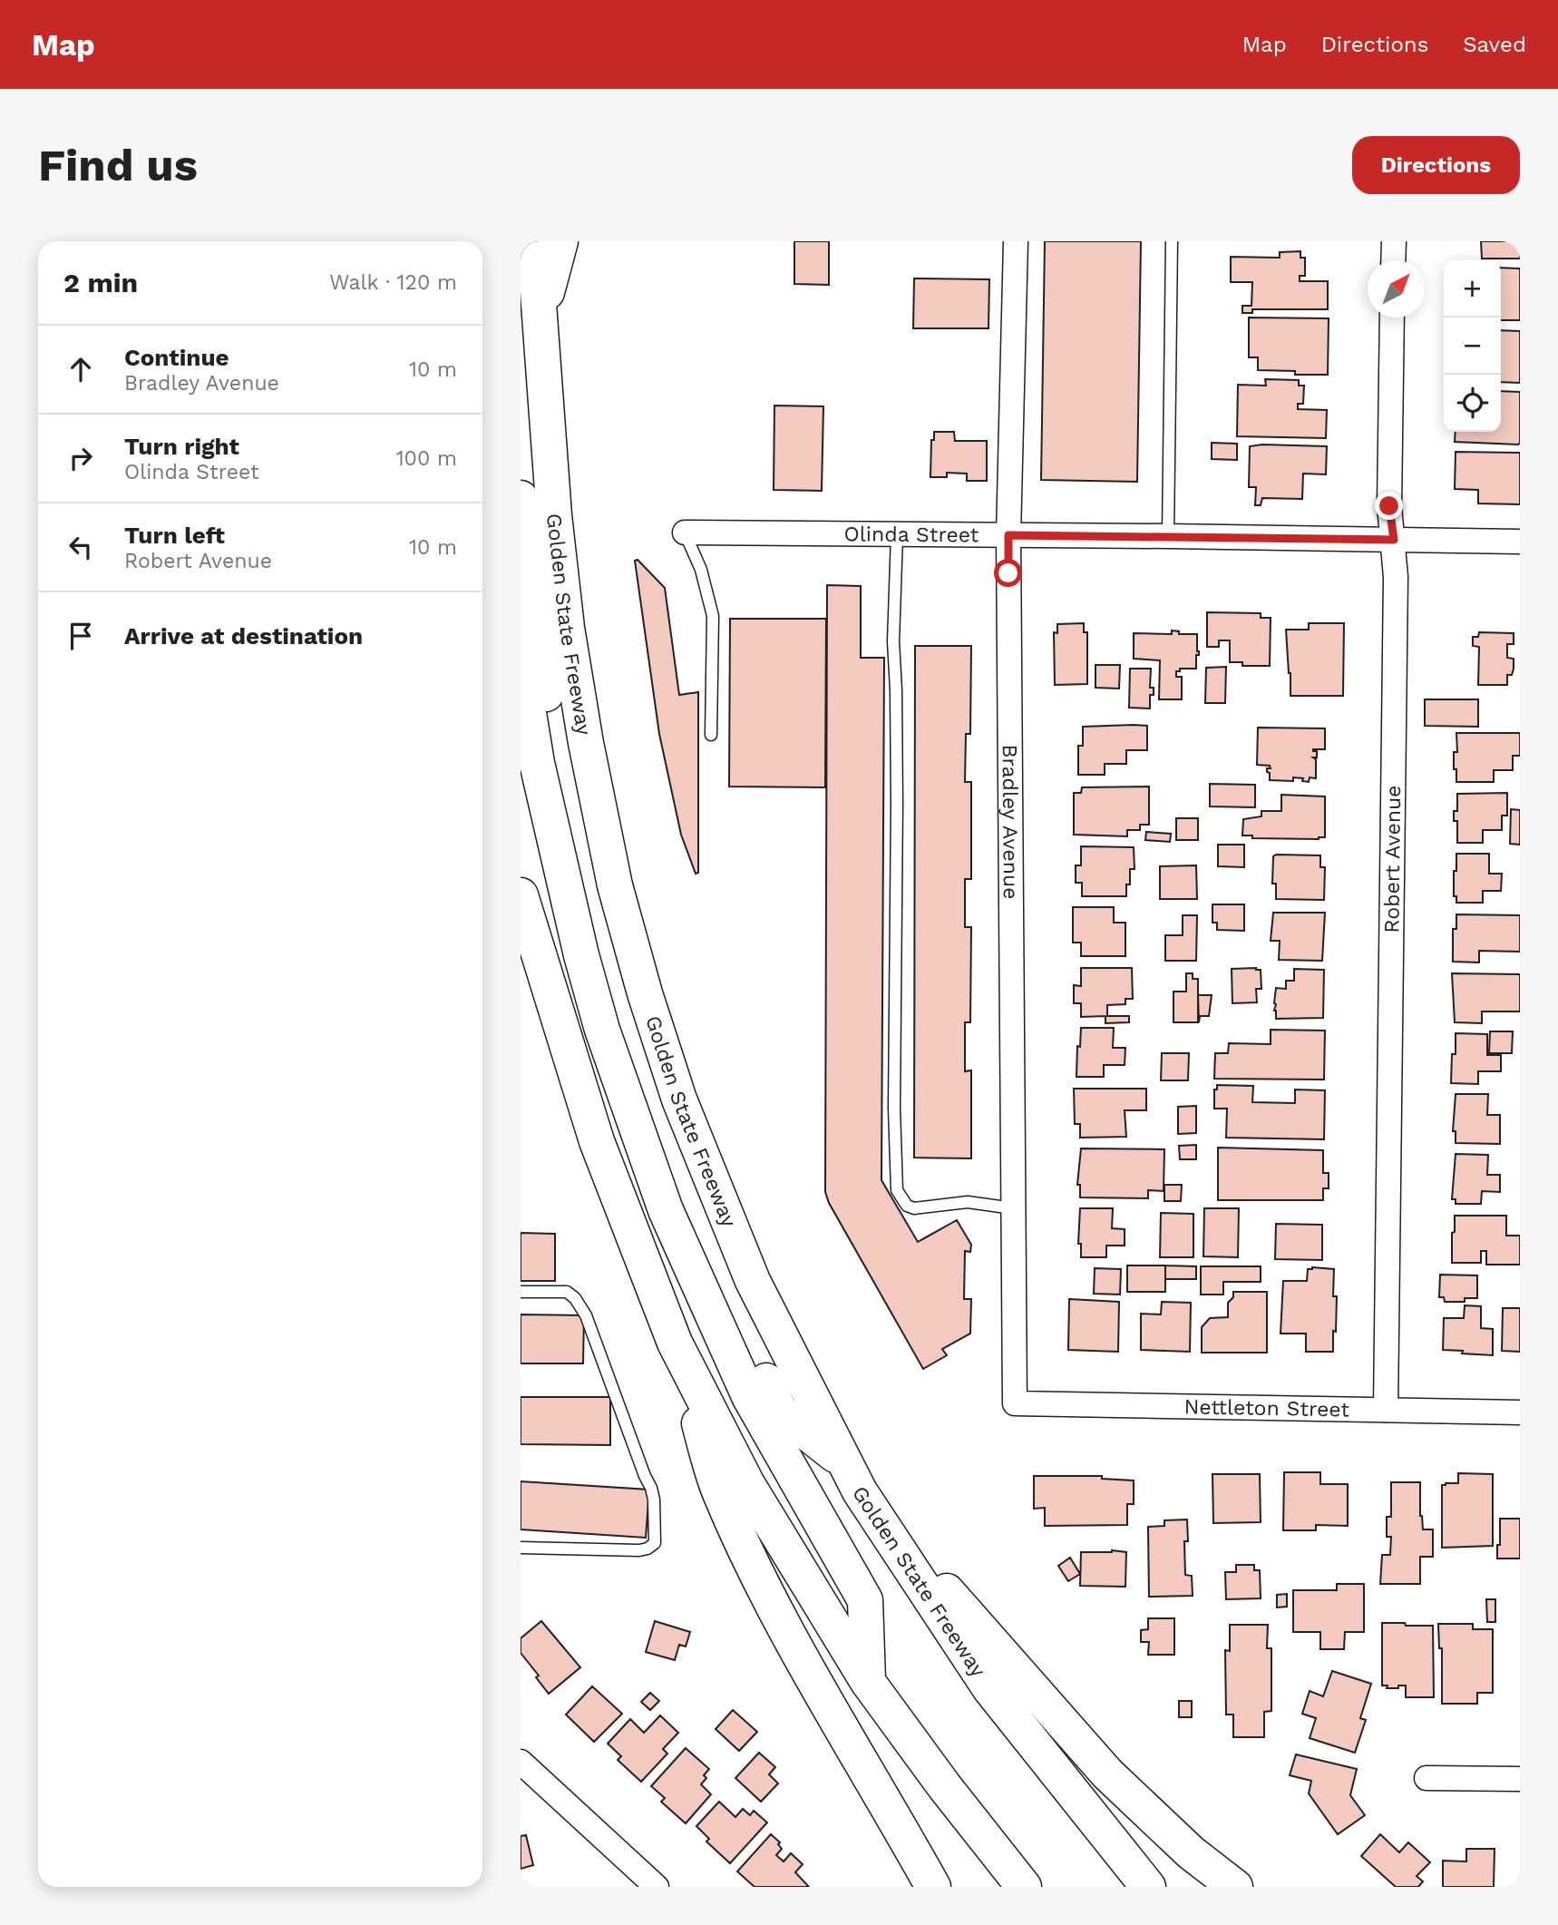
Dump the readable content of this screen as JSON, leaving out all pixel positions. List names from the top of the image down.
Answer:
{
  "streets": {
    "highway": ["Golden State Freeway"],
    "street": [
      "Olinda Street",
      "Bradley Avenue",
      "Robert Avenue",
      "Nettleton Street"
    ]
  },
  "crossings": [
    ["Olinda Street", "Bradley Avenue"],
    ["Olinda Street", "Robert Avenue"],
    ["Bradley Avenue", "Nettleton Street"],
    ["Robert Avenue", "Nettleton Street"]
  ],
  "north": "top right",
  "page": {
    "header": "Map",
    "nav": ["Map", "Directions", "Saved"],
    "buttons": "Directions",
    "title": "Find us",
    "heading": ["2 min", "Walk · 120 m"],
    "map_buttons": ["+", "−"],
    "list": [
      ["Continue", "Bradley Avenue", "10 m"],
      ["Turn right", "Olinda Street", "100 m"],
      ["Turn left", "Robert Avenue", "10 m"],
      "Arrive at destination"
    ]
  }
}
